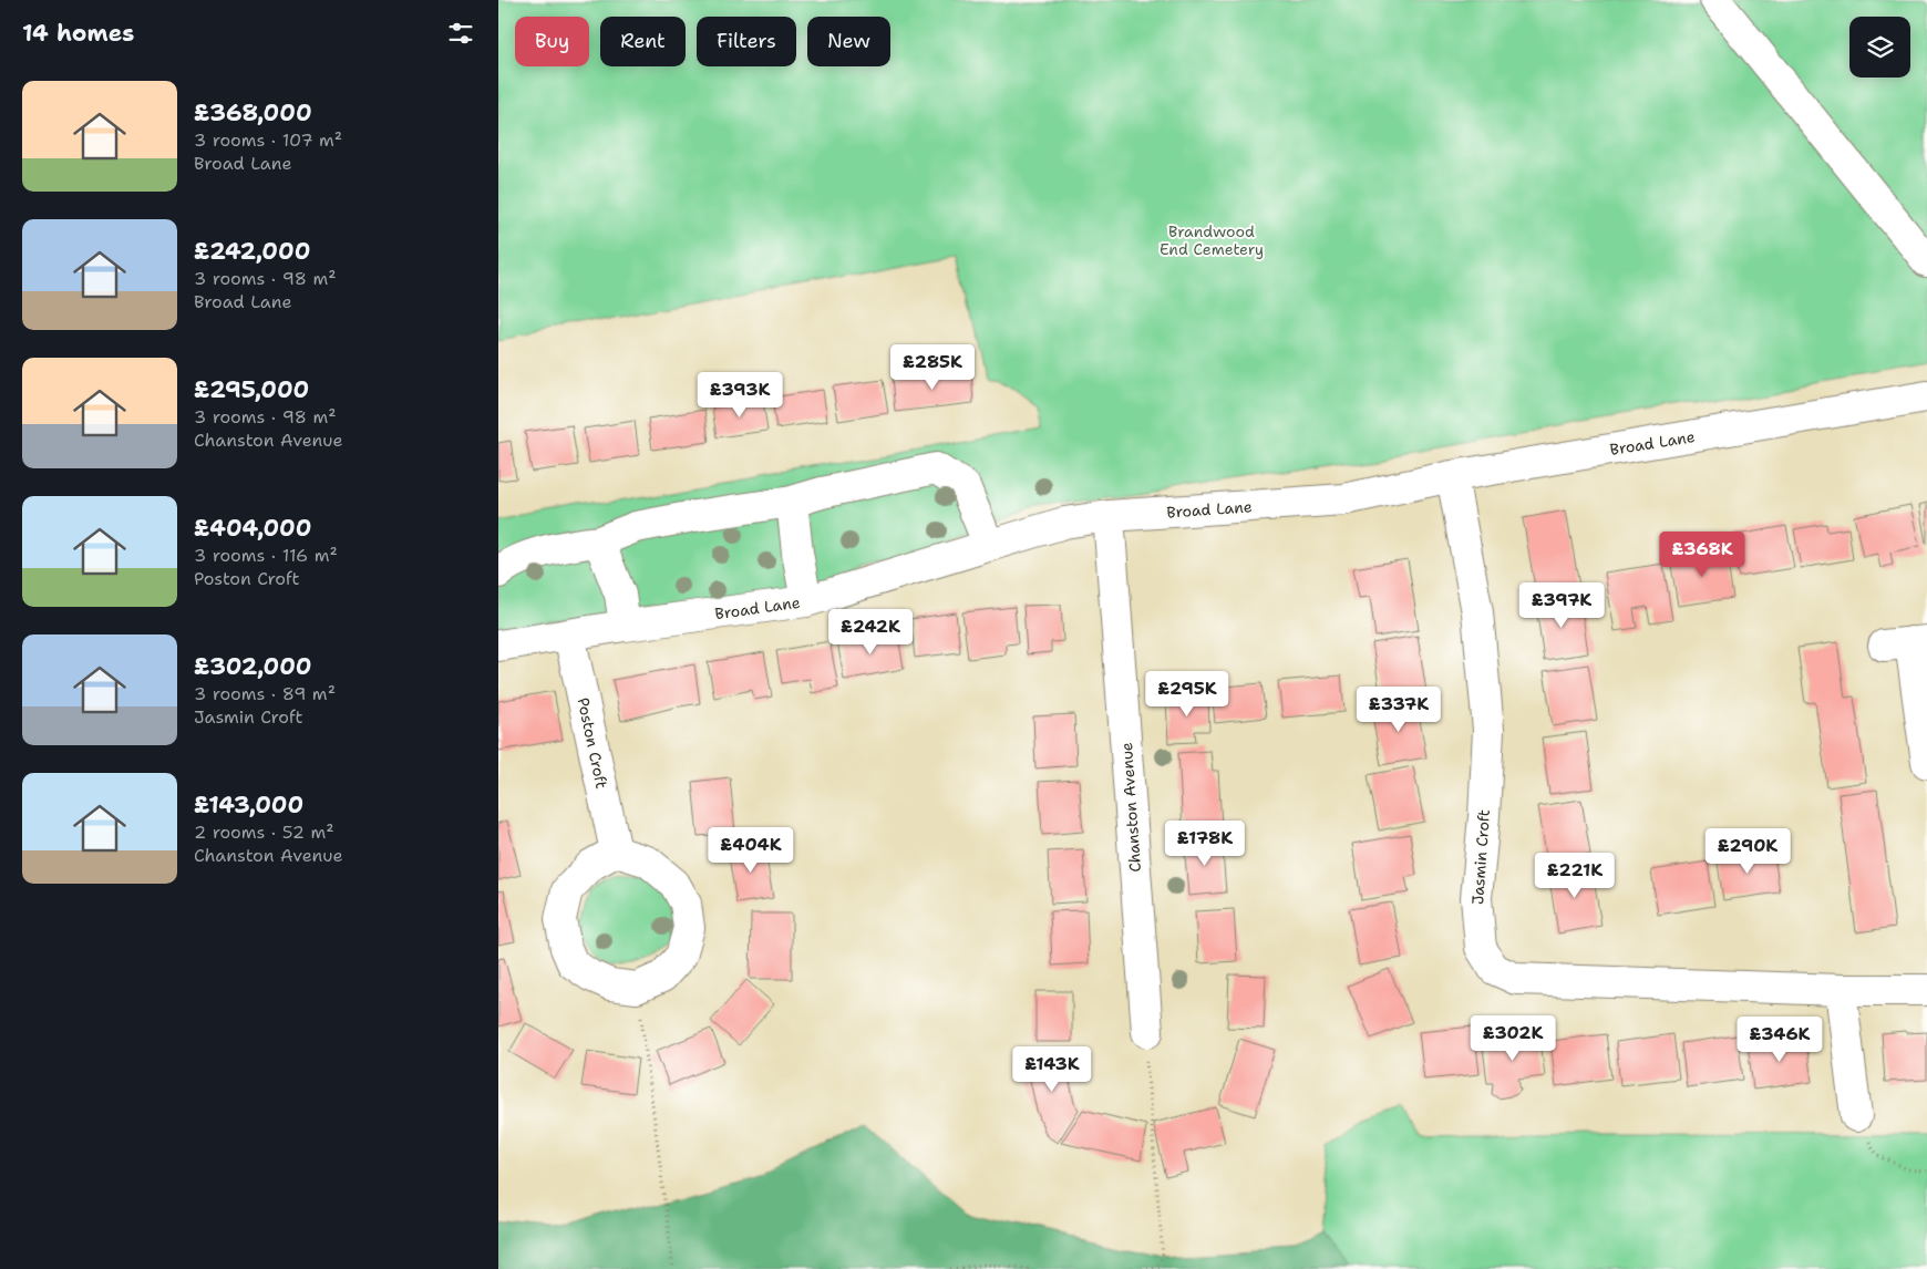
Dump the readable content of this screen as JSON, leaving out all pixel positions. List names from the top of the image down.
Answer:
{
  "streets": {
    "street": [
      "Broad Lane",
      "Poston Croft",
      "Chanston Avenue",
      "Jasmin Croft"
    ]
  },
  "crossings": [
    ["Broad Lane", "Poston Croft"],
    ["Broad Lane", "Chanston Avenue"],
    ["Broad Lane", "Jasmin Croft"]
  ],
  "parks": ["Brandwood End Cemetery"],
  "page": {
    "heading": "14 homes",
    "chip": [
      "Buy",
      "Rent",
      "Filters",
      "New"
    ],
    "list": [
      {
        "name": "£368,000",
        "note": "3 rooms · 107 m² · Broad Lane"
      },
      {
        "name": "£242,000",
        "note": "3 rooms · 98 m² · Broad Lane"
      },
      {
        "name": "£295,000",
        "note": "3 rooms · 98 m² · Chanston Avenue"
      },
      {
        "name": "£404,000",
        "note": "3 rooms · 116 m² · Poston Croft"
      },
      {
        "name": "£302,000",
        "note": "3 rooms · 89 m² · Jasmin Croft"
      },
      {
        "name": "£143,000",
        "note": "2 rooms · 52 m² · Chanston Avenue"
      }
    ],
    "price": [
      "£285K",
      "£393K",
      "£368K",
      "£397K",
      "£242K",
      "£295K",
      "£337K",
      "£178K",
      "£404K",
      "£290K",
      "£221K",
      "£302K",
      "£346K",
      "£143K"
    ]
  }
}
